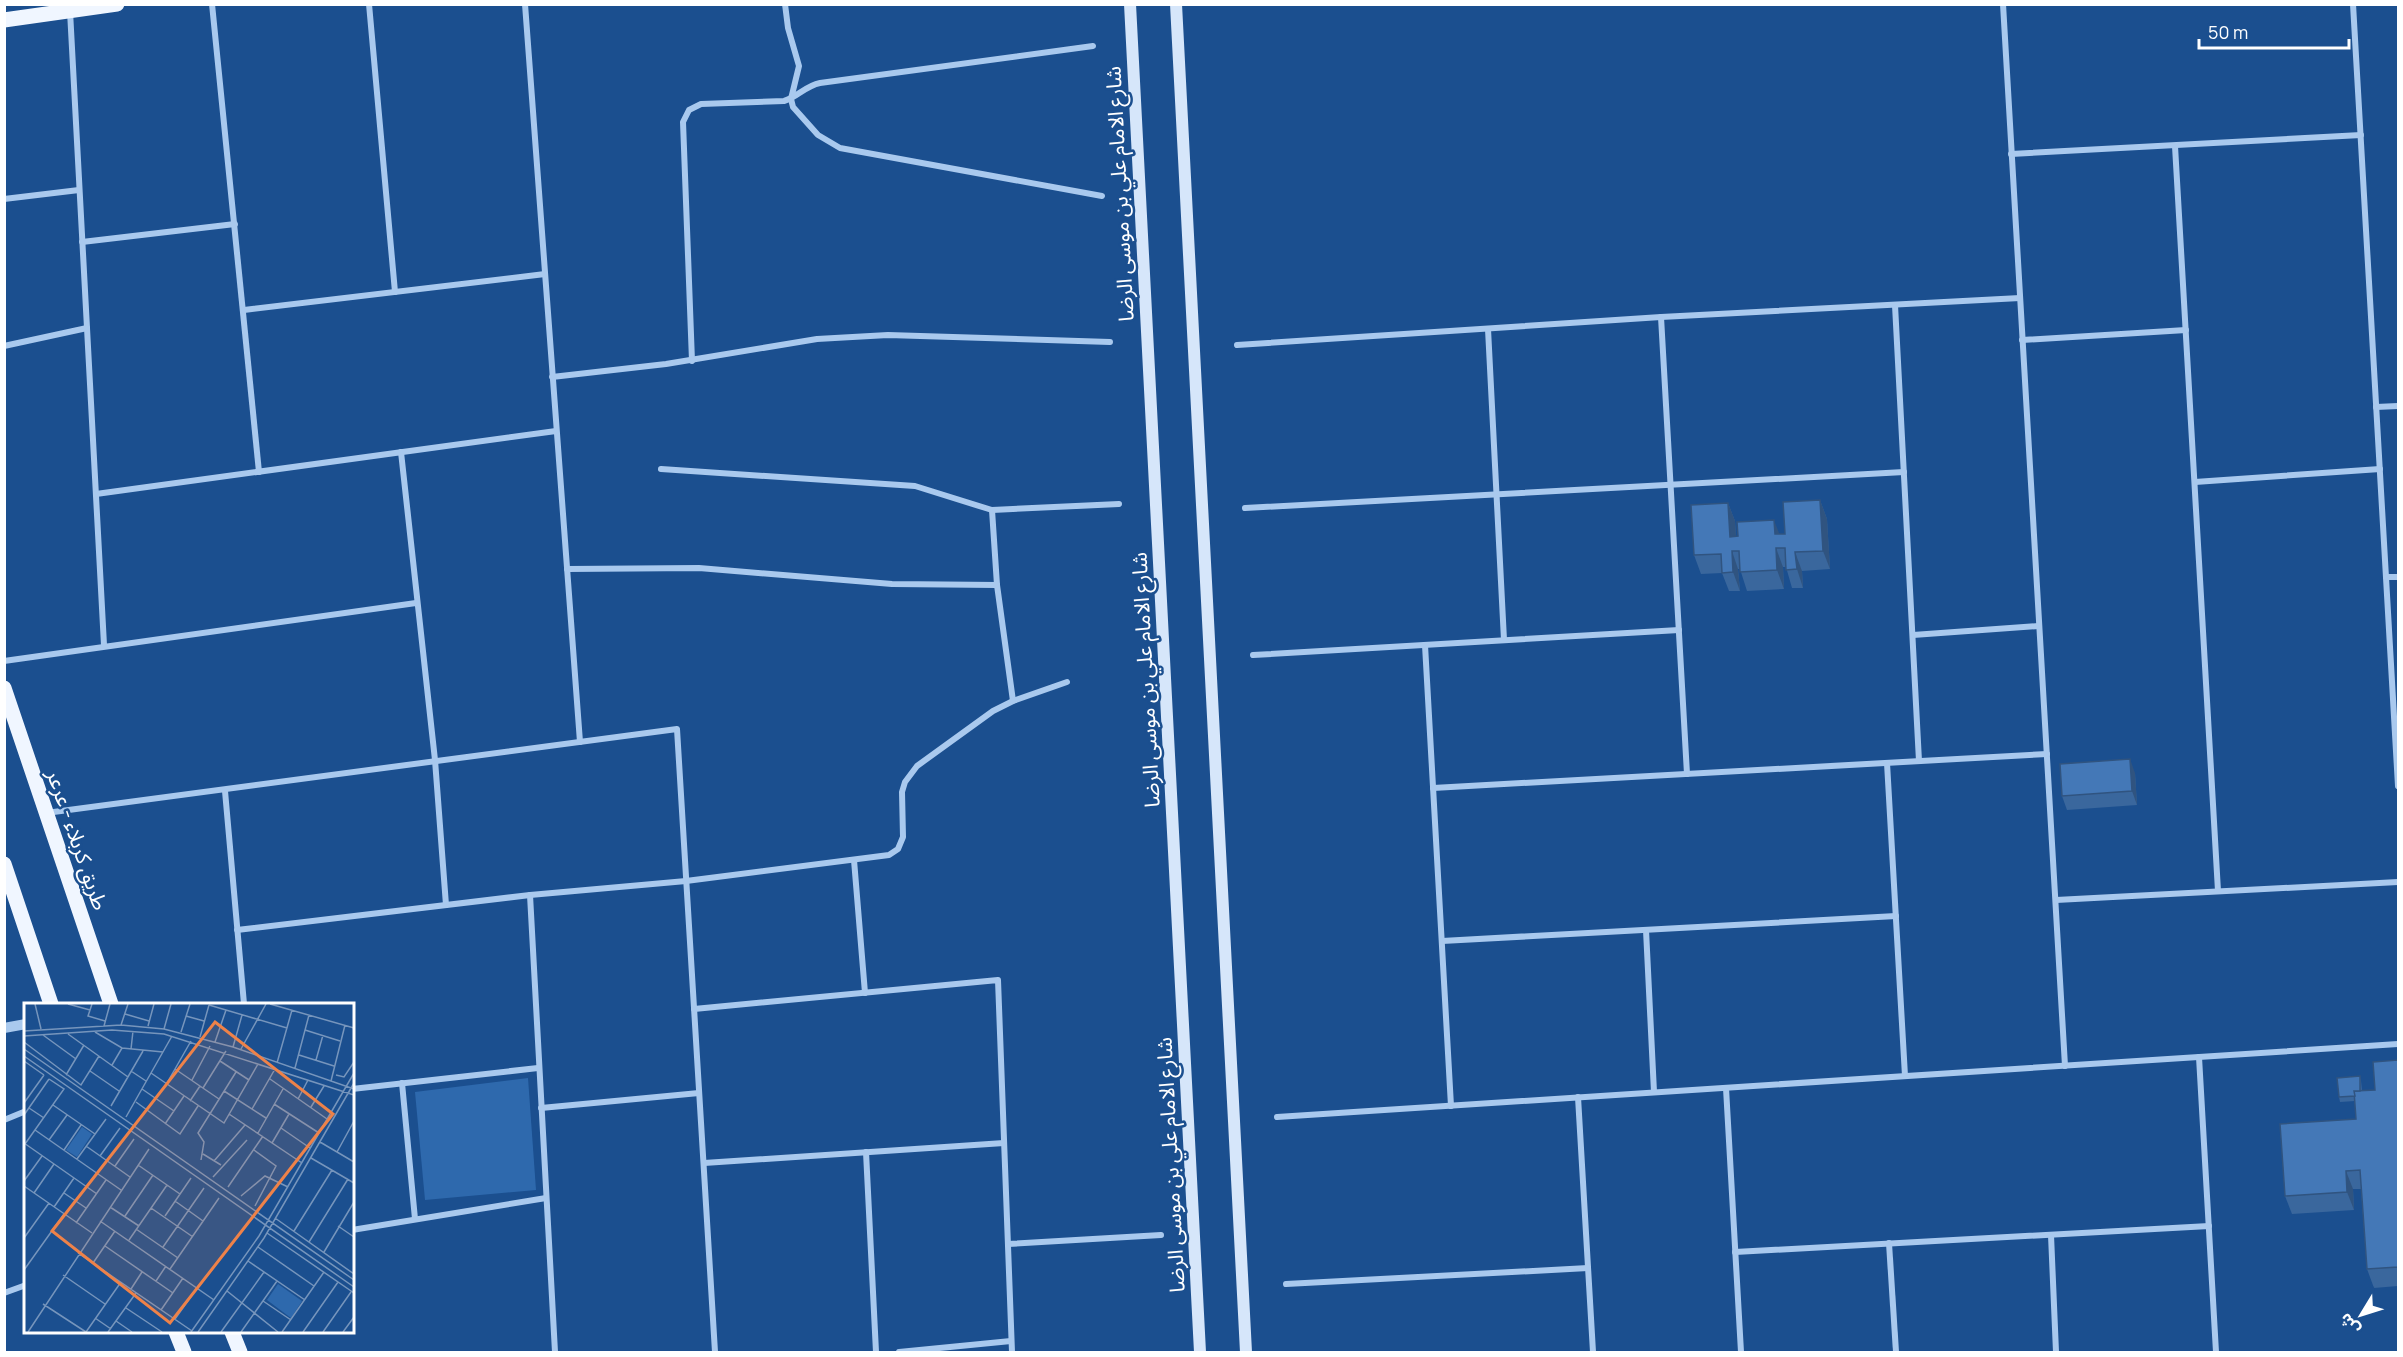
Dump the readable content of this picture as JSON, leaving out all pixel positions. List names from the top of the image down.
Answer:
{
  "streets": {
    "main road": ["شارع الامام علي بن موسى الرضا", "طريق كربلاء - عرعر"]
  },
  "scale_bar": "50 m",
  "north": "bottom left"
}
